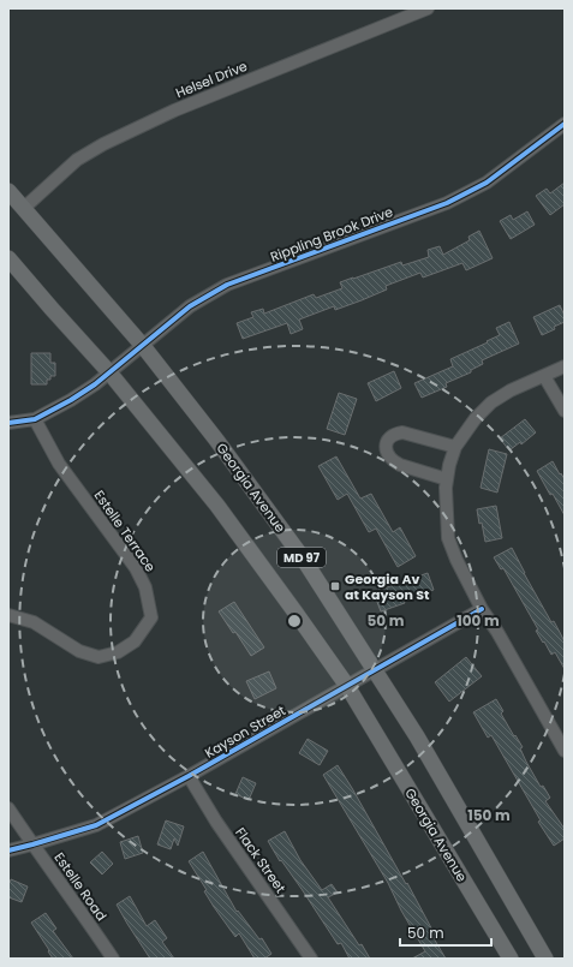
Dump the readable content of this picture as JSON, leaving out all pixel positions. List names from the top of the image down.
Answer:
{
  "streets": {
    "main road": ["Georgia Avenue", "MD 97"],
    "street": [
      "Helsel Drive",
      "Rippling Brook Drive",
      "Estelle Terrace",
      "Kayson Street",
      "Flack Street",
      "Estelle Road"
    ]
  },
  "crossings": [
    ["Helsel Drive", "Georgia Avenue"],
    ["Rippling Brook Drive", "Georgia Avenue"],
    ["Rippling Brook Drive", "Estelle Terrace"],
    ["Georgia Avenue", "Kayson Street"],
    ["Kayson Street", "Flack Street"],
    ["Kayson Street", "Estelle Road"]
  ],
  "places": {
    "transit": ["Georgia Av at Kayson St"]
  },
  "scale_bar": "50 m",
  "rings": ["50 m", "100 m", "150 m"]
}
